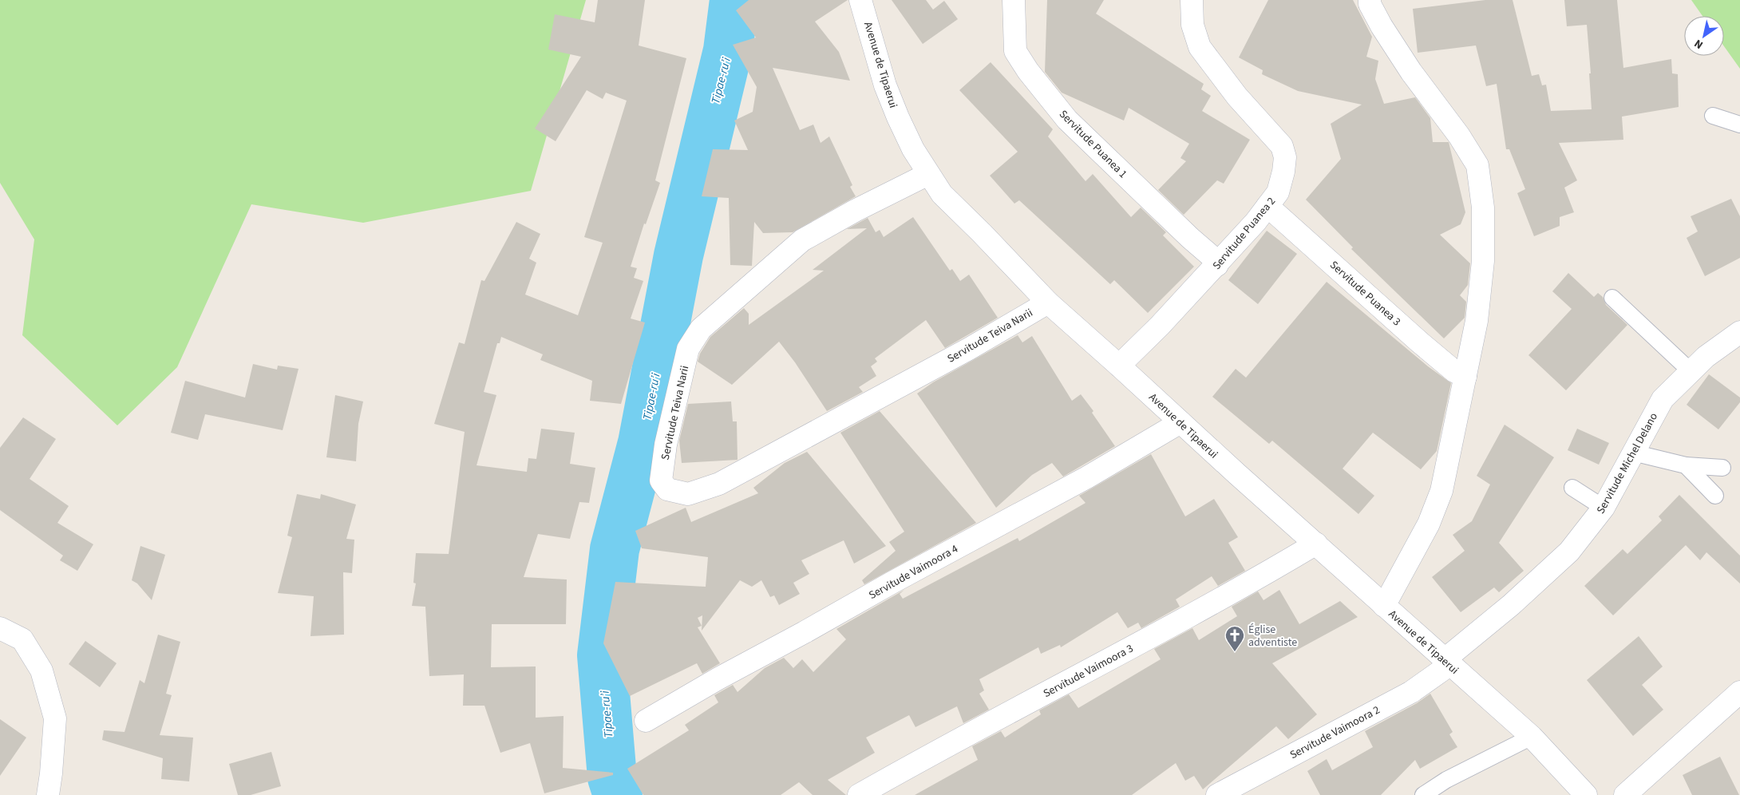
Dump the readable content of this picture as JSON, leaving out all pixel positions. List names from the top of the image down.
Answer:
{
  "streets": {
    "street": [
      "Avenue de Tipaerui",
      "Servitude Puanea 1",
      "Servitude Puanea 2",
      "Servitude Puanea 3",
      "Servitude Teiva Narii",
      "Servitude Michel Delano",
      "Servitude Vaimoora 4",
      "Servitude Vaimoora 3",
      "Servitude Vaimoora 2"
    ]
  },
  "crossings": [
    ["Avenue de Tipaerui", "Servitude Puanea 2"],
    ["Avenue de Tipaerui", "Servitude Teiva Narii"],
    ["Avenue de Tipaerui", "Servitude Michel Delano"],
    ["Avenue de Tipaerui", "Servitude Vaimoora 4"],
    ["Avenue de Tipaerui", "Servitude Vaimoora 3"],
    ["Avenue de Tipaerui", "Servitude Vaimoora 2"],
    ["Servitude Puanea 1", "Servitude Puanea 2"],
    ["Servitude Puanea 2", "Servitude Puanea 3"],
    ["Servitude Michel Delano", "Servitude Vaimoora 2"]
  ],
  "water": ["Tipae-ru’i"],
  "places": {
    "church": ["Église adventiste"]
  },
  "north": "bottom left"
}
